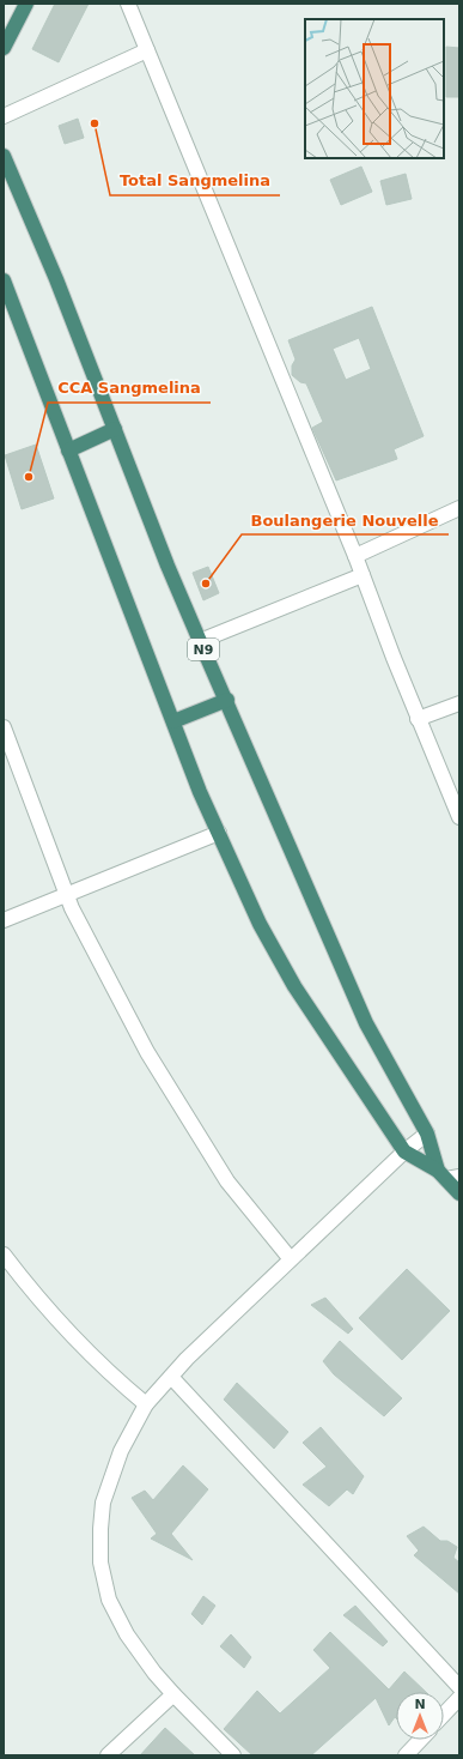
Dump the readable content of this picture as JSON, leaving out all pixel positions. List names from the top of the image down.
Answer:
{
  "streets": {
    "highway": ["N9"]
  },
  "places": ["Total Sangmelina", "CCA Sangmelina", "Boulangerie Nouvelle"],
  "north": "top"
}
